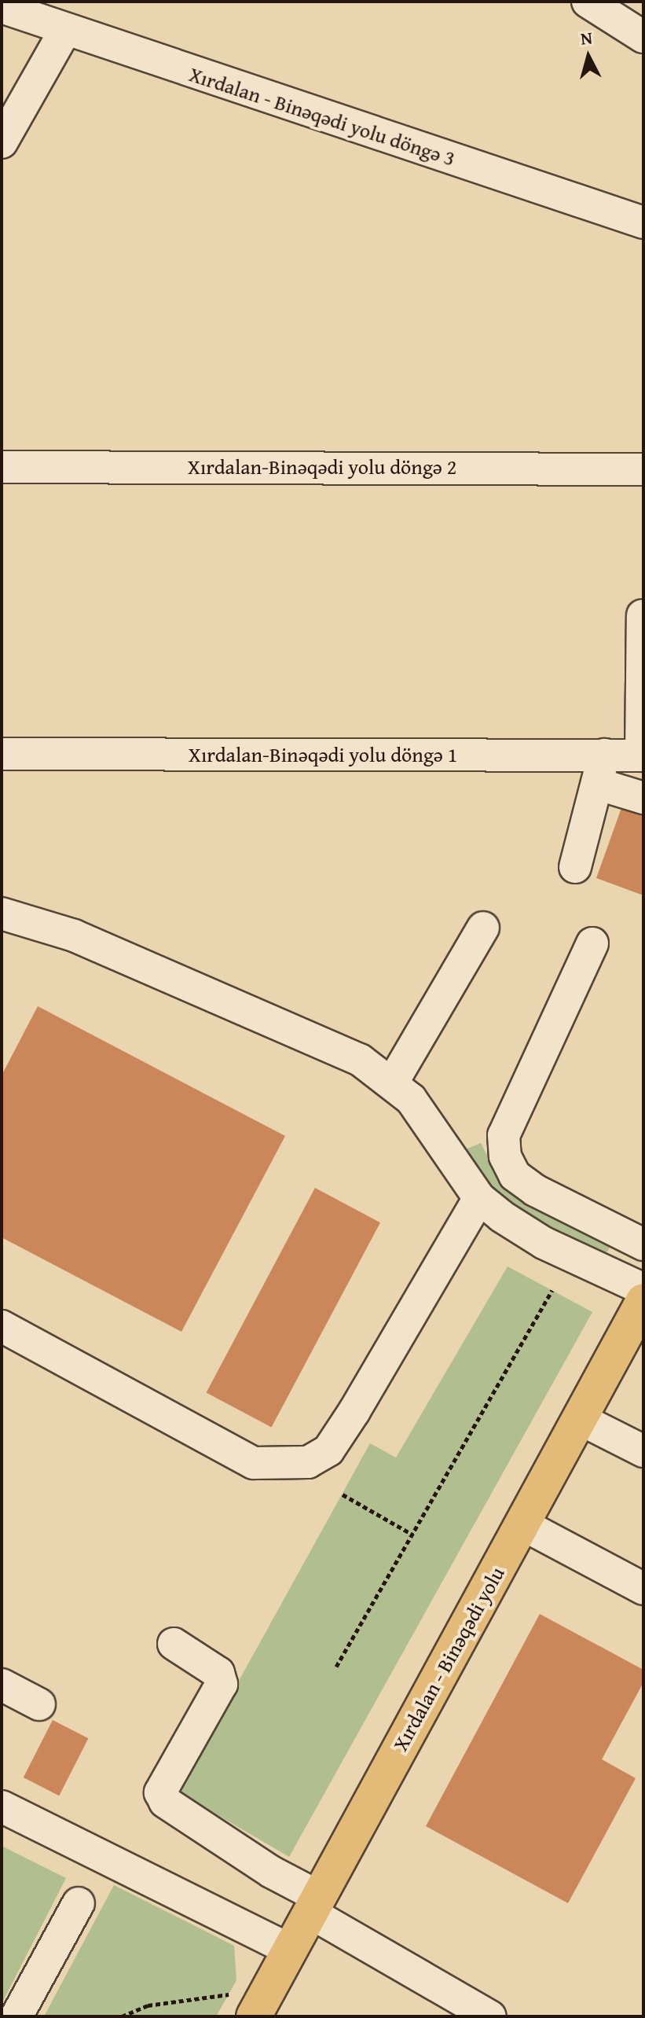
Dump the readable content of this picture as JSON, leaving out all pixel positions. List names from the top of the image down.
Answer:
{
  "streets": {
    "main road": ["Xırdalan - Binəqədi yolu"],
    "street": ["Xırdalan - Binəqədi yolu döngə 3", "Xırdalan-Binəqədi yolu döngə 2", "Xırdalan-Binəqədi yolu döngə 1"]
  },
  "north": "top"
}
